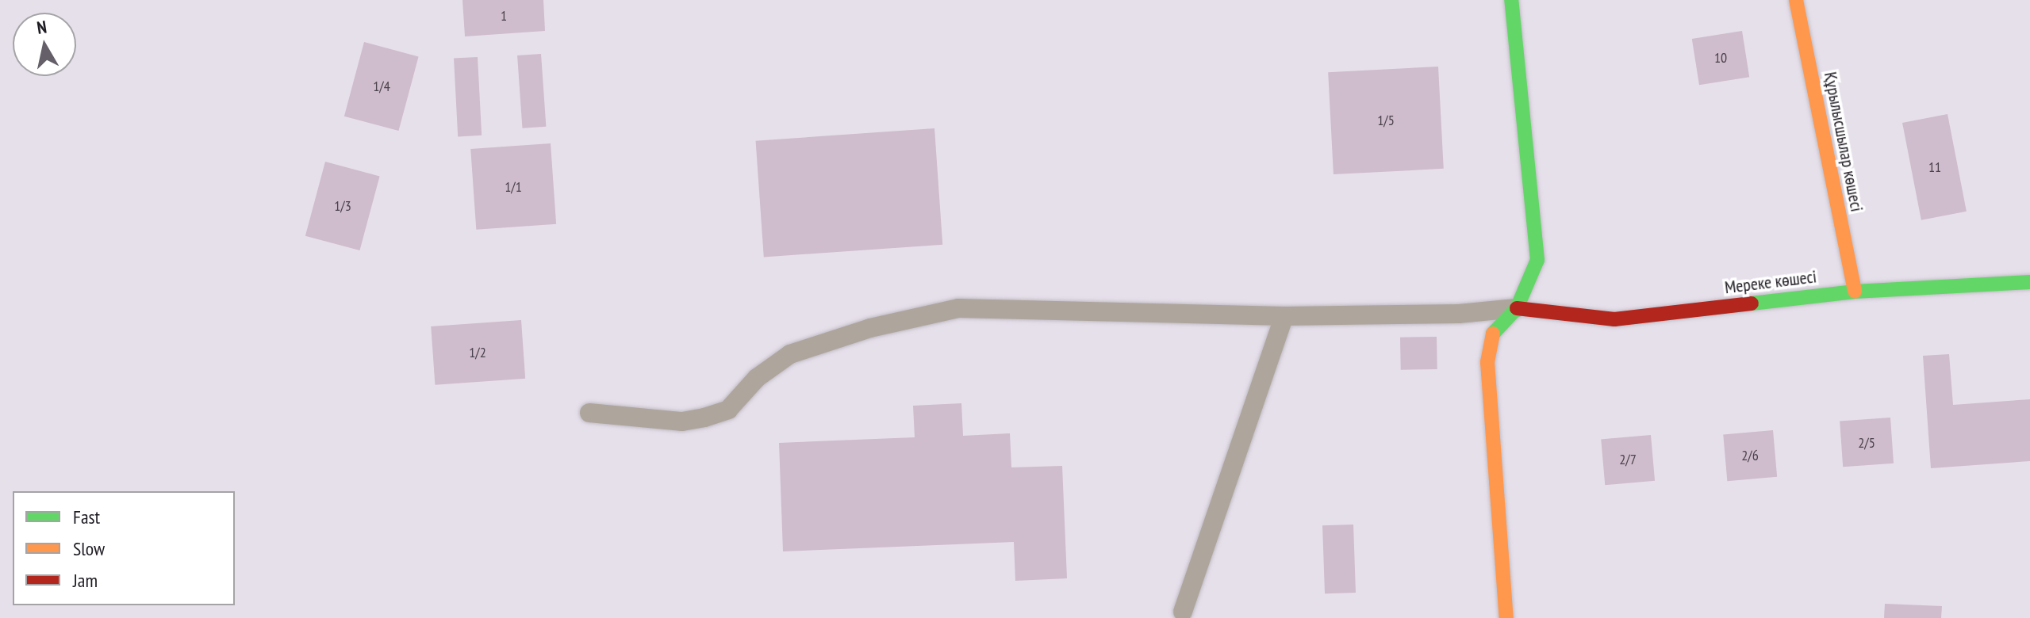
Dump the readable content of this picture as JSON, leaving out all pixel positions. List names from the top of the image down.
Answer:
{
  "streets": {
    "street": ["Құрылысшылар көшесі", "Мереке көшесі"]
  },
  "crossings": [
    ["Құрылысшылар көшесі", "Мереке көшесі"]
  ],
  "house_numbers": [
    "1",
    "10",
    "1/4",
    "1/5",
    "11",
    "1/1",
    "1/3",
    "1/2",
    "2/5",
    "2/6",
    "2/7"
  ],
  "legend": ["Fast", "Slow", "Jam"],
  "north": "top"
}
